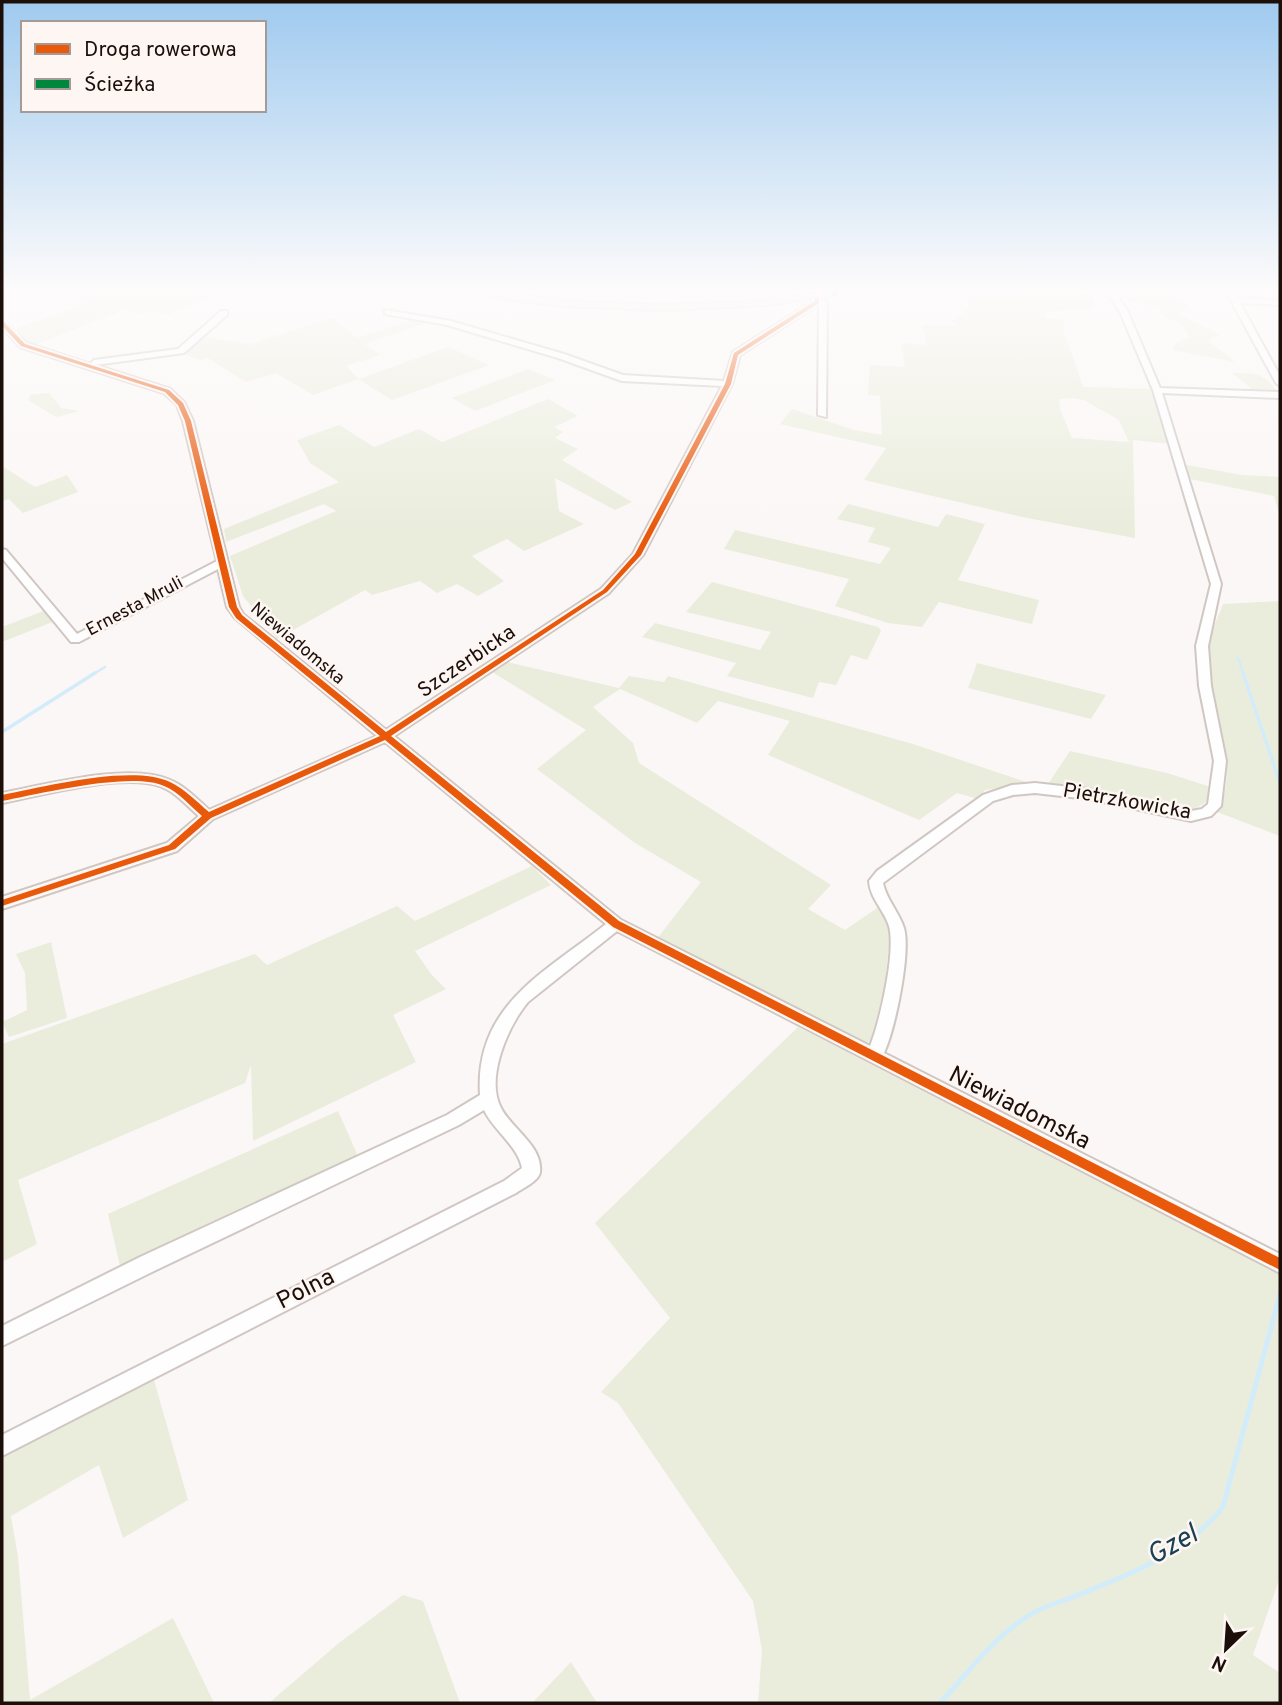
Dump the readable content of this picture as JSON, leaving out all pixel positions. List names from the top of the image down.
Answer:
{
  "streets": {
    "street": [
      "Ernesta Mruli",
      "Niewiadomska",
      "Szczerbicka",
      "Pietrzkowicka",
      "Polna"
    ]
  },
  "crossings": [
    ["Ernesta Mruli", "Niewiadomska"],
    ["Niewiadomska", "Szczerbicka"],
    ["Niewiadomska", "Pietrzkowicka"]
  ],
  "water": ["Gzel"],
  "legend": ["Droga rowerowa", "Ścieżka"],
  "north": "bottom left"
}
